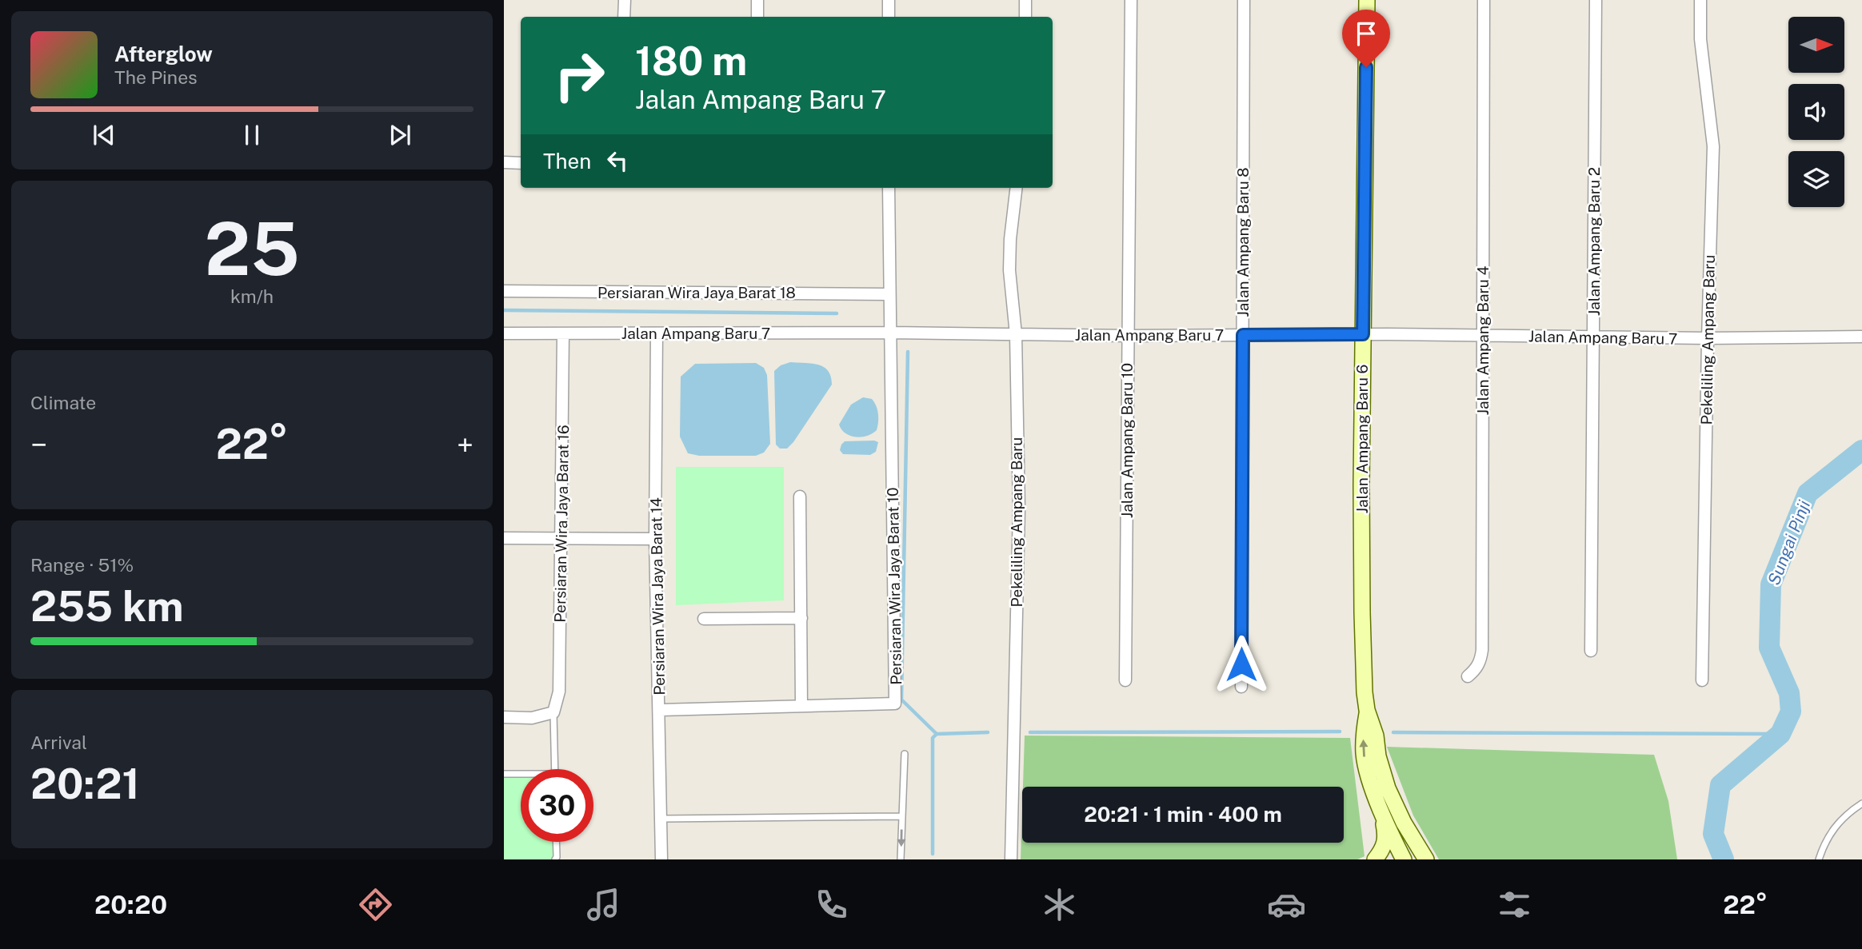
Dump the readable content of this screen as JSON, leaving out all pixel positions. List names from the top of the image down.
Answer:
{
  "streets": {
    "main road": ["Jalan Ampang Baru 6"],
    "street": [
      "Jalan Ampang Baru 2",
      "Jalan Ampang Baru 8",
      "Persiaran Wira Jaya Barat 18",
      "Jalan Ampang Baru 7",
      "Pekeliling Ampang Baru",
      "Jalan Ampang Baru 4",
      "Jalan Ampang Baru 10",
      "Persiaran Wira Jaya Barat 16",
      "Persiaran Wira Jaya Barat 10",
      "Persiaran Wira Jaya Barat 14"
    ]
  },
  "crossings": [
    ["Jalan Ampang Baru 2", "Jalan Ampang Baru 7"],
    ["Jalan Ampang Baru 8", "Jalan Ampang Baru 7"],
    ["Jalan Ampang Baru 7", "Pekeliling Ampang Baru"],
    ["Jalan Ampang Baru 7", "Jalan Ampang Baru 4"],
    ["Jalan Ampang Baru 7", "Jalan Ampang Baru 6"],
    ["Jalan Ampang Baru 7", "Jalan Ampang Baru 10"],
    ["Jalan Ampang Baru 7", "Persiaran Wira Jaya Barat 16"],
    ["Jalan Ampang Baru 7", "Persiaran Wira Jaya Barat 10"],
    ["Jalan Ampang Baru 7", "Persiaran Wira Jaya Barat 14"],
    ["Persiaran Wira Jaya Barat 10", "Persiaran Wira Jaya Barat 14"]
  ],
  "water": ["Sungai Pinji"],
  "north": "right",
  "page": {
    "turn": ["180 m", "Jalan Ampang Baru 7"],
    "song": ["Afterglow", "The Pines"],
    "then": "Then",
    "tile": [
      ["25", "km/h"],
      "Climate",
      ["Range · 51%", "255 km"],
      ["Arrival", "20:21"]
    ],
    "heat": ["−", "22°", "+"],
    "limit": "30",
    "trip": "20:21 · 1 min · 400 m",
    "tabs": ["20:20", "22°"]
  }
}
